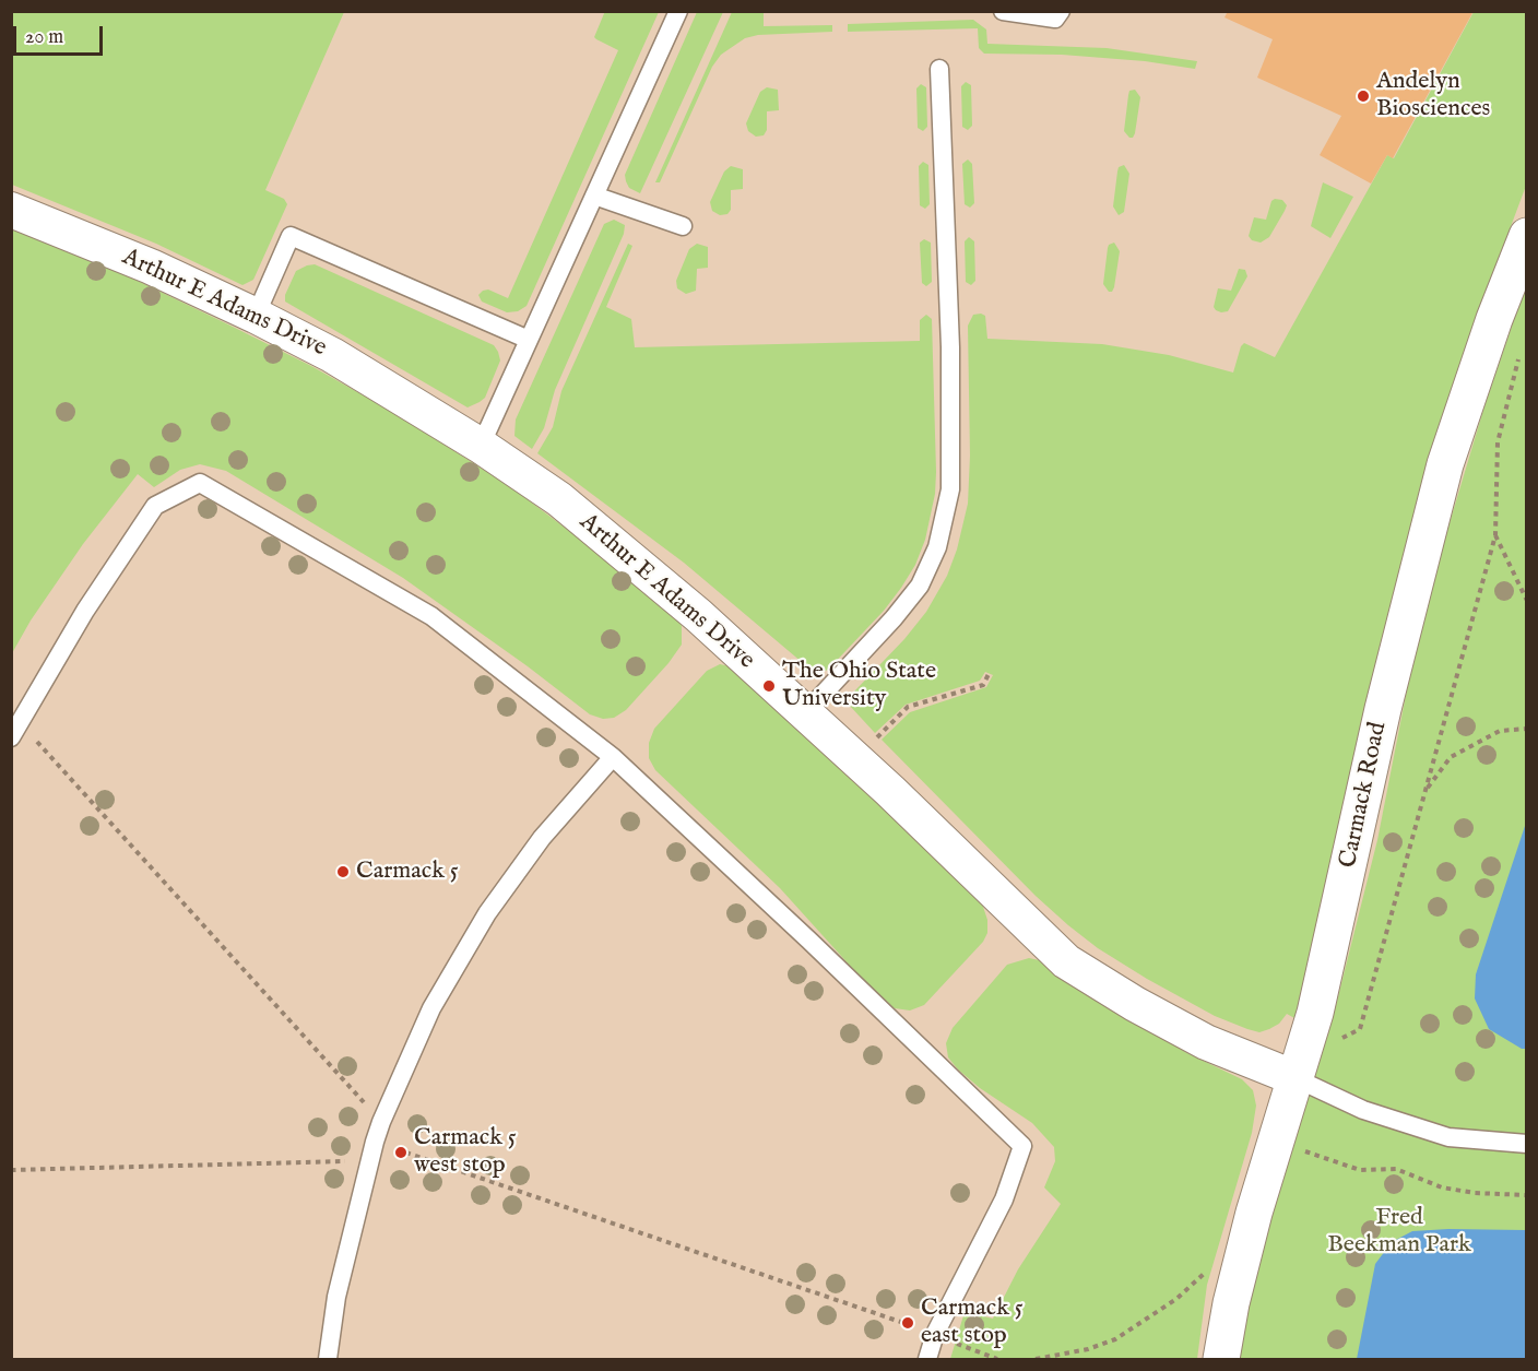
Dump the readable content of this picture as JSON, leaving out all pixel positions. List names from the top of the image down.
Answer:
{
  "streets": {
    "street": ["Arthur E Adams Drive", "Carmack Road"]
  },
  "crossings": [
    ["Arthur E Adams Drive", "Carmack Road"]
  ],
  "parks": ["Fred Beekman Park"],
  "places": [
    "Andelyn Biosciences",
    "The Ohio State University",
    "Carmack 5",
    "Carmack 5 west stop",
    "Carmack 5 east stop"
  ],
  "scale_bar": "20 m"
}
